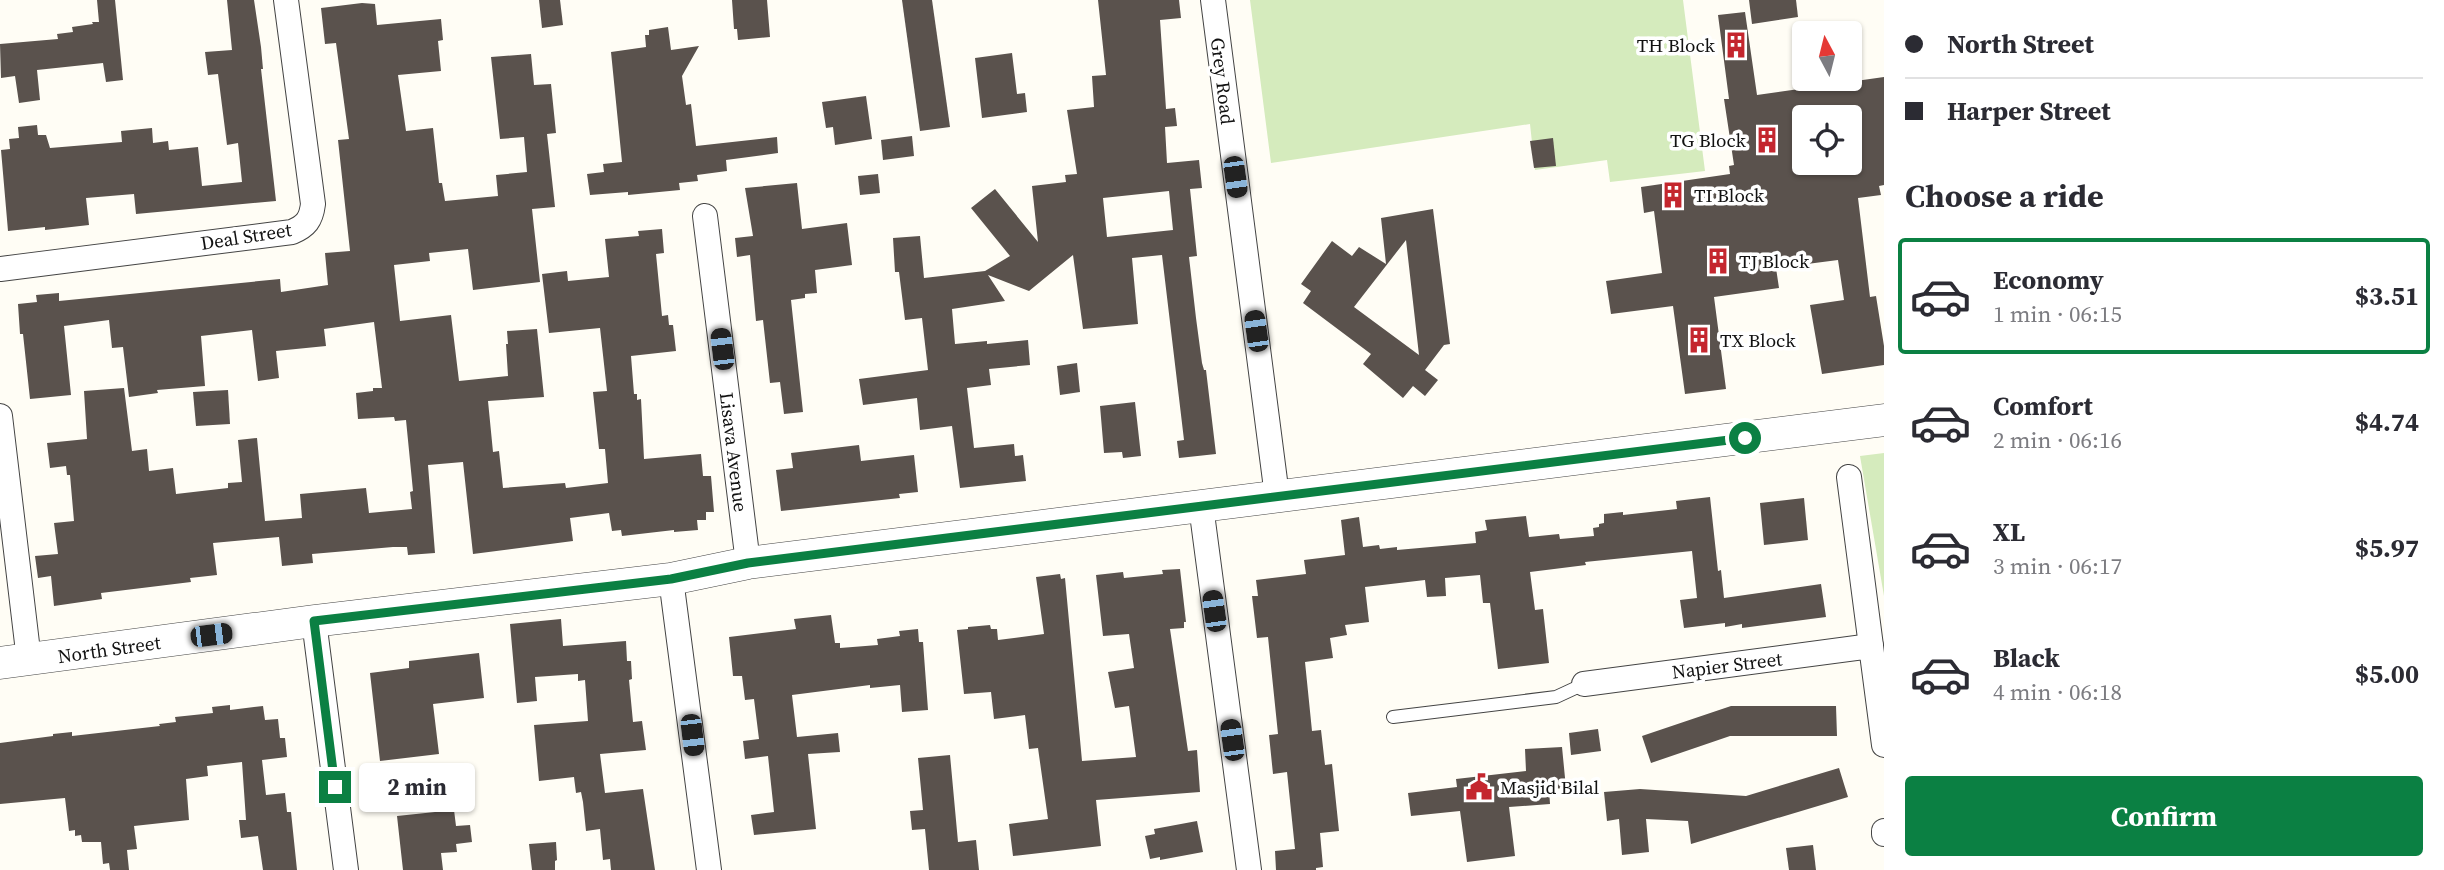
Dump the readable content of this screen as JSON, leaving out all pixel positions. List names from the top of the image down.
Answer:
{
  "streets": {
    "street": [
      "Grey Road",
      "Deal Street",
      "Lisava Avenue",
      "North Street",
      "Napier Street"
    ]
  },
  "crossings": [
    ["Grey Road", "North Street"],
    ["Lisava Avenue", "North Street"]
  ],
  "places": {
    "building": [
      "TH Block",
      "TG Block",
      "TI Block",
      "TJ Block",
      "TX Block"
    ],
    "public building": ["Masjid Bilal"]
  },
  "north": "top",
  "page": {
    "banner": ["North Street", "Harper Street"],
    "heading": "Choose a ride",
    "list": [
      {
        "name": "Economy",
        "note": "1 min · 06:15",
        "value": "$3.51"
      },
      {
        "name": "Comfort",
        "note": "2 min · 06:16",
        "value": "$4.74"
      },
      {
        "name": "XL",
        "note": "3 min · 06:17",
        "value": "$5.97"
      },
      {
        "name": "Black",
        "note": "4 min · 06:18",
        "value": "$5.00"
      }
    ],
    "buttons": "Confirm",
    "bubble": "2 min"
  }
}
